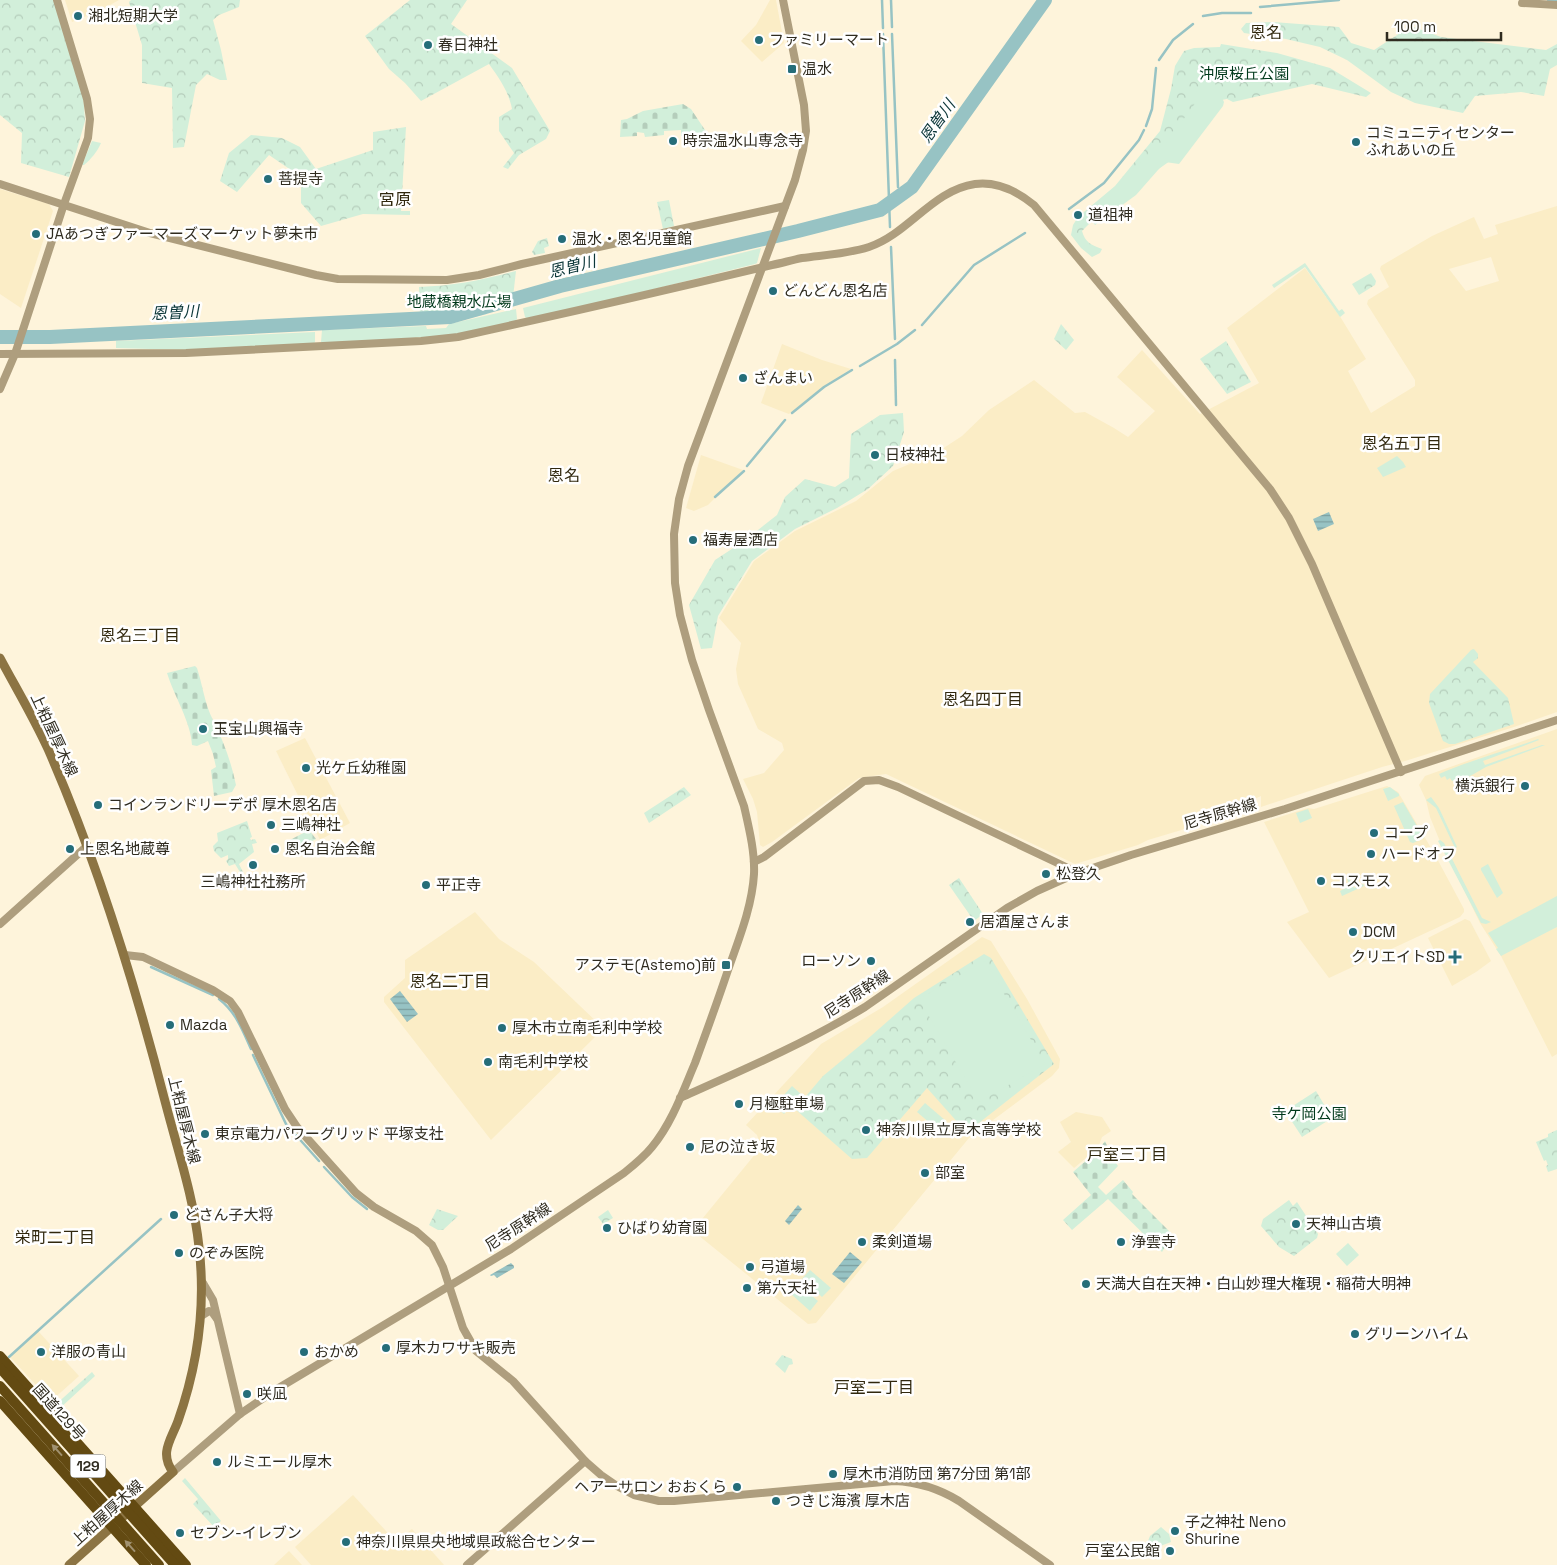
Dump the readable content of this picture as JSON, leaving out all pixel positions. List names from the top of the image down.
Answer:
{
  "streets": {
    "highway": ["国道129号", "129"],
    "main road": ["上粕屋厚木線"],
    "street": ["尼寺原幹線"]
  },
  "crossings": [
    ["上粕屋厚木線", "尼寺原幹線"],
    ["上粕屋厚木線", "129"]
  ],
  "districts": [
    "恩名",
    "宮原",
    "恩名五丁目",
    "恩名",
    "恩名三丁目",
    "恩名四丁目",
    "恩名二丁目",
    "戸室三丁目",
    "栄町二丁目",
    "戸室二丁目"
  ],
  "water": ["恩曽川"],
  "parks": ["沖原桜丘公園", "地蔵橋親水広場", "寺ケ岡公園"],
  "places": {
    "other": [
      "湘北短期大学",
      "ファミリーマート",
      "春日神社",
      "時宗温水山専念寺",
      "コミュニティセンター ふれあいの丘",
      "菩提寺",
      "道祖神",
      "JAあつぎファーマーズマーケット夢未市",
      "温水・恩名児童館",
      "どんどん恩名店",
      "ざんまい",
      "日枝神社",
      "福寿屋酒店",
      "玉宝山興福寺",
      "光ケ丘幼稚園",
      "横浜銀行",
      "コインランドリーデポ 厚木恩名店",
      "三嶋神社",
      "コープ",
      "上恩名地蔵尊",
      "恩名自治会館",
      "ハードオフ",
      "三嶋神社社務所",
      "松登久",
      "コスモス",
      "平正寺",
      "居酒屋さんま",
      "DCM",
      "ローソン",
      "Mazda",
      "厚木市立南毛利中学校",
      "南毛利中学校",
      "月極駐車場",
      "神奈川県立厚木高等学校",
      "東京電力パワーグリッド 平塚支社",
      "尼の泣き坂",
      "部室",
      "どさん子大将",
      "天神山古墳",
      "ひばり幼育園",
      "柔剣道場",
      "浄雲寺",
      "のぞみ医院",
      "弓道場",
      "天満大自在天神・白山妙理大権現・稲荷大明神",
      "第六天社",
      "グリーンハイム",
      "厚木カワサキ販売",
      "洋服の青山",
      "おかめ",
      "咲凪",
      "ルミエール厚木",
      "厚木市消防団 第7分団 第1部",
      "ヘアーサロン おおくら",
      "つきじ海濱 厚木店",
      "子之神社 Neno Shurine",
      "セブン-イレブン",
      "神奈川県県央地域県政総合センター",
      "戸室公民館"
    ],
    "transit": ["温水", "アステモ(Astemo)前"],
    "health": ["クリエイトSD"]
  },
  "scale_bar": "100 m"
}
